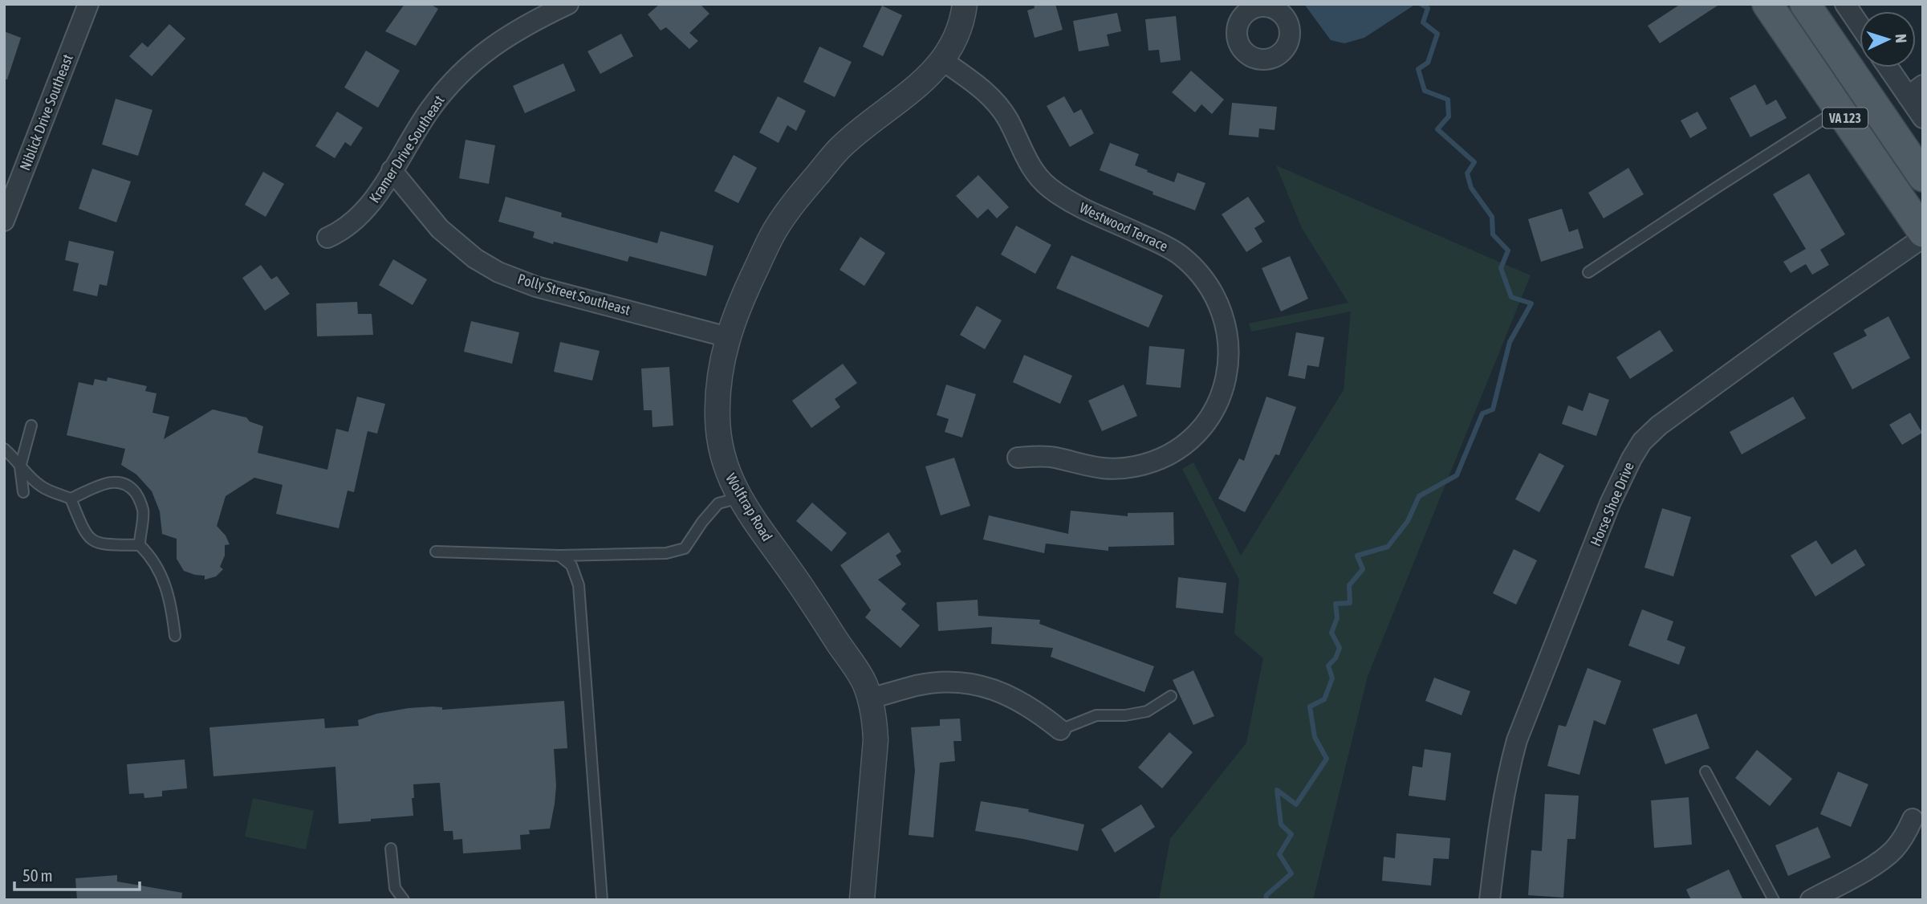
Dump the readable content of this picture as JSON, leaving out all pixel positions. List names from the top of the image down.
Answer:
{
  "streets": {
    "main road": ["VA 123"],
    "street": [
      "Niblick Drive Southeast",
      "Kramer Drive Southeast",
      "Westwood Terrace",
      "Polly Street Southeast",
      "Horse Shoe Drive",
      "Wolftrap Road"
    ]
  },
  "crossings": [
    ["Kramer Drive Southeast", "Polly Street Southeast"],
    ["Westwood Terrace", "Wolftrap Road"],
    ["Polly Street Southeast", "Wolftrap Road"]
  ],
  "scale_bar": "50 m",
  "north": "right"
}
